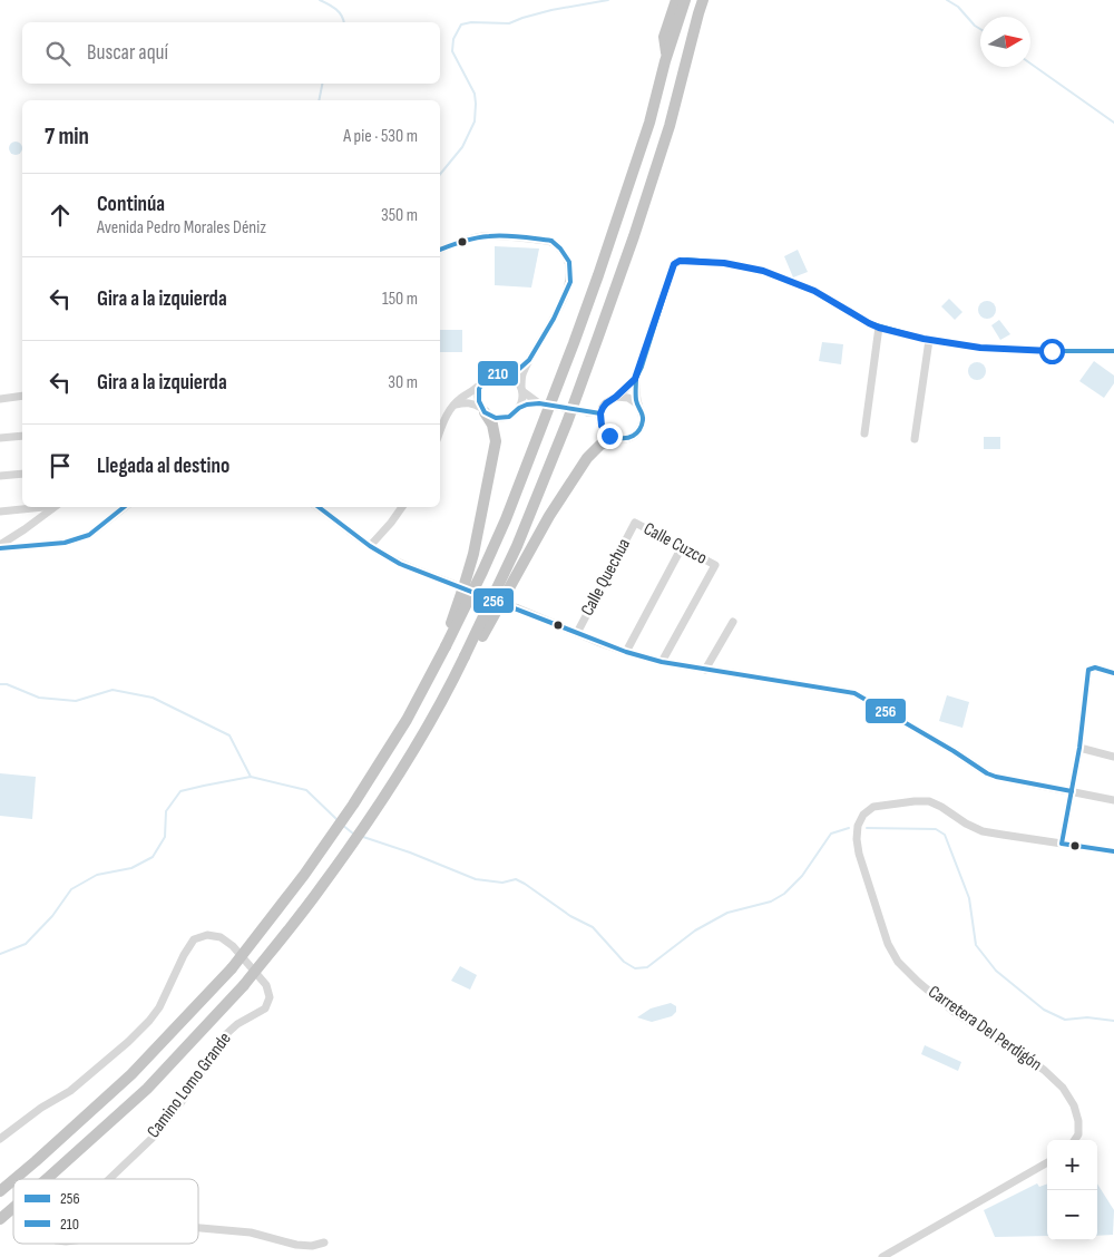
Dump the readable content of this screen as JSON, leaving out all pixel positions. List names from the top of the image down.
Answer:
{
  "streets": {
    "street": [
      "Calle Cuzco",
      "Calle Quechua",
      "Carretera Del Perdigón",
      "Camino Lomo Grande"
    ]
  },
  "crossings": [
    ["Calle Cuzco", "Calle Quechua"]
  ],
  "lines": ["transit line 210", "transit line 256"],
  "legend": ["256", "210"],
  "north": "right",
  "page": {
    "search": "Buscar aquí",
    "heading": ["7 min", "A pie · 530 m"],
    "list": [
      ["Continúa", "Avenida Pedro Morales Déniz", "350 m"],
      ["Gira a la izquierda", "150 m"],
      ["Gira a la izquierda", "30 m"],
      "Llegada al destino"
    ],
    "map_buttons": ["+", "−"]
  }
}
